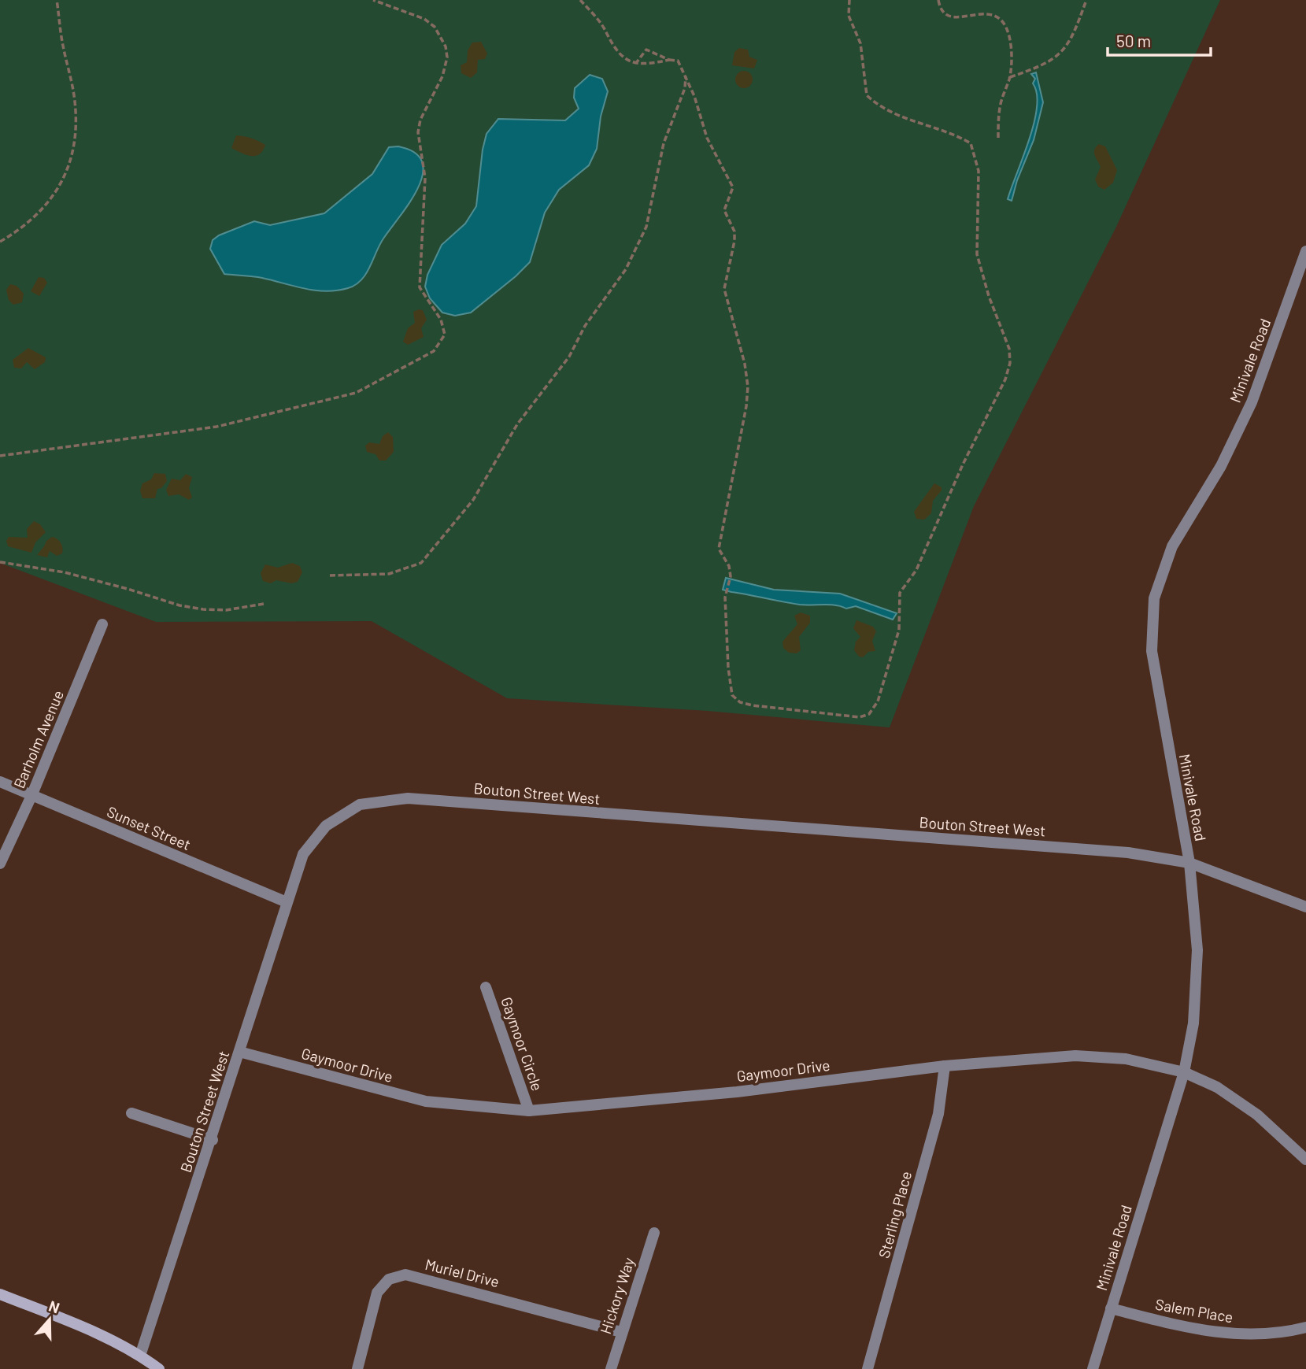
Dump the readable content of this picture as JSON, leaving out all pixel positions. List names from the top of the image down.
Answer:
{
  "streets": {
    "street": [
      "Minivale Road",
      "Barholm Avenue",
      "Bouton Street West",
      "Sunset Street",
      "Gaymoor Circle",
      "Gaymoor Drive",
      "Sterling Place",
      "Muriel Drive",
      "Hickory Way",
      "Salem Place"
    ]
  },
  "crossings": [
    ["Minivale Road", "Bouton Street West"],
    ["Minivale Road", "Gaymoor Drive"],
    ["Minivale Road", "Salem Place"],
    ["Barholm Avenue", "Sunset Street"],
    ["Bouton Street West", "Sunset Street"],
    ["Bouton Street West", "Gaymoor Drive"],
    ["Gaymoor Circle", "Gaymoor Drive"],
    ["Gaymoor Drive", "Sterling Place"],
    ["Muriel Drive", "Hickory Way"]
  ],
  "scale_bar": "50 m",
  "north": "top"
}
